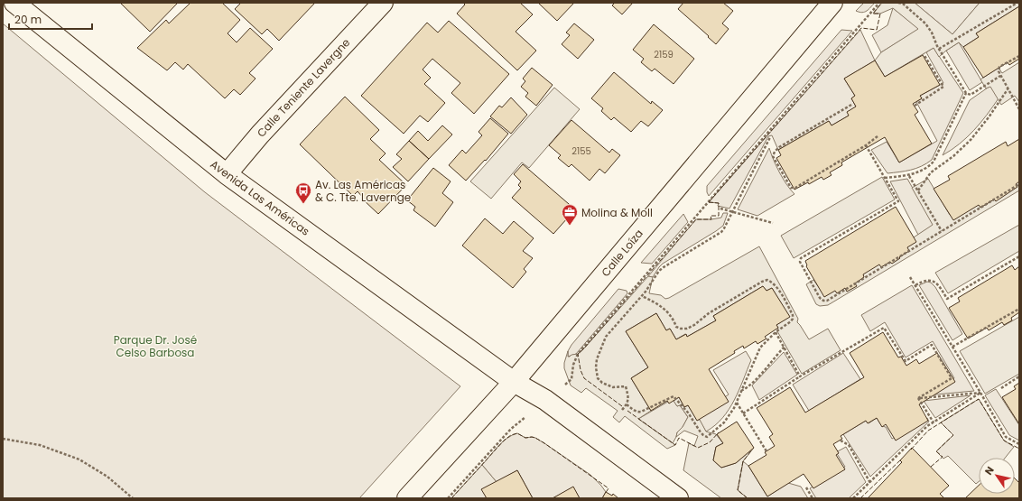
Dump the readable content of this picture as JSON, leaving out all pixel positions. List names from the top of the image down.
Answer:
{
  "streets": {
    "street": ["Calle Teniente Lavergne", "Avenida Las Américas", "Calle Loíza"]
  },
  "crossings": [
    ["Calle Teniente Lavergne", "Avenida Las Américas"],
    ["Avenida Las Américas", "Calle Loíza"]
  ],
  "parks": ["Parque Dr. José Celso Barbosa"],
  "places": {
    "bus stop": ["Av. Las Américas & C. Tte. Lavernge"],
    "office": ["Molina & Moll"]
  },
  "house_numbers": ["2159", "2155"],
  "scale_bar": "20 m",
  "north": "top left"
}
